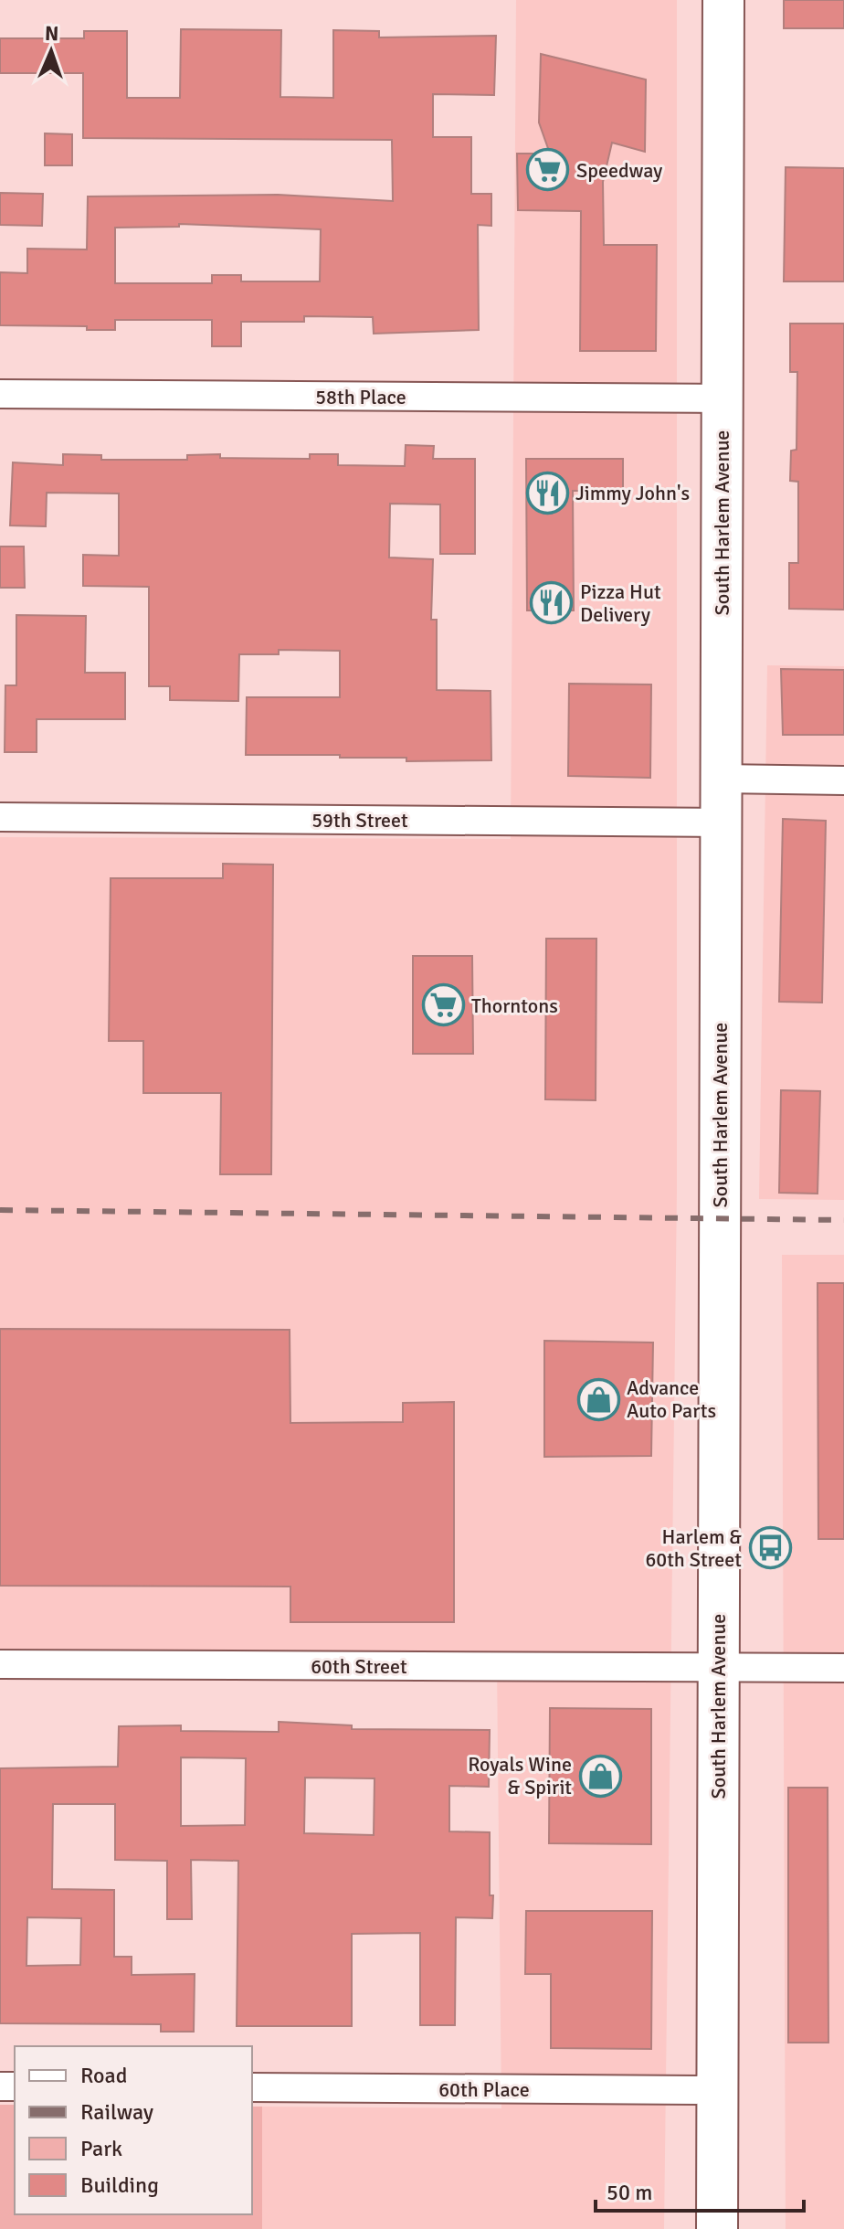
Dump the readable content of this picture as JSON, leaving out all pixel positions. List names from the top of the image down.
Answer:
{
  "streets": {
    "main road": ["South Harlem Avenue"],
    "street": [
      "58th Place",
      "59th Street",
      "60th Street",
      "60th Place"
    ]
  },
  "crossings": [
    ["58th Place", "South Harlem Avenue"],
    ["South Harlem Avenue", "59th Street"],
    ["South Harlem Avenue", "60th Street"],
    ["South Harlem Avenue", "60th Place"]
  ],
  "places": {
    "supermarket": ["Speedway", "Thorntons"],
    "restaurant": ["Jimmy John's", "Pizza Hut Delivery"],
    "shop": ["Advance Auto Parts", "Royals Wine & Spirit"],
    "bus stop": ["Harlem & 60th Street"]
  },
  "legend": [
    "Road",
    "Railway",
    "Park",
    "Building"
  ],
  "scale_bar": "50 m",
  "north": "top"
}
